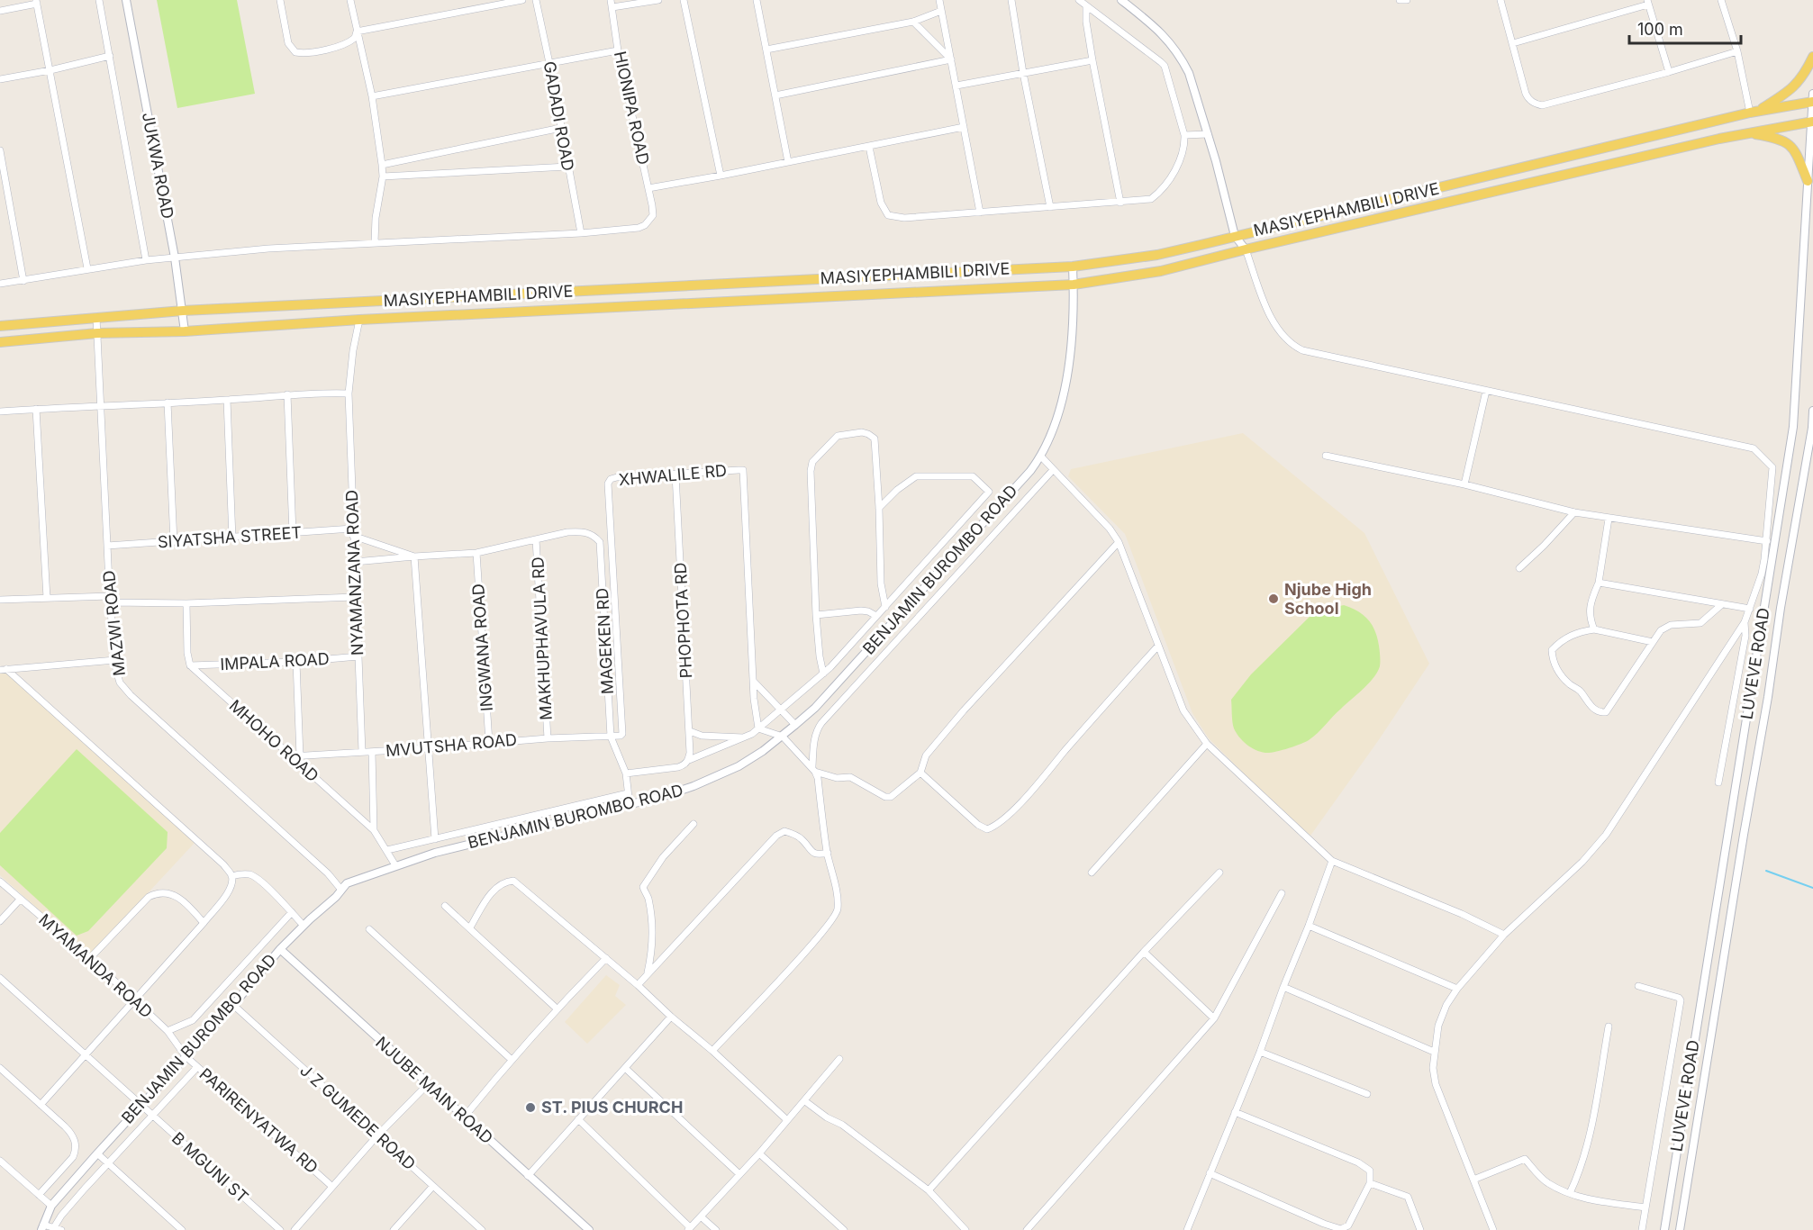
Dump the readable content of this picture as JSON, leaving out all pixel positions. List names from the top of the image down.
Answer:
{
  "streets": {
    "main road": ["MASIYEPHAMBILI DRIVE"],
    "street": [
      "HIONIPA ROAD",
      "GADADI ROAD",
      "JUKWA ROAD",
      "XHWALILE RD",
      "SIYATSHA STREET",
      "BENJAMIN BUROMBO ROAD",
      "NYAMANZANA ROAD",
      "PHOPHOTA RD",
      "MAZWI ROAD",
      "MAKHUPHAVULA RD",
      "MAGEKEN RD",
      "INGWANA ROAD",
      "IMPALA ROAD",
      "LUVEVE ROAD",
      "MHOHO ROAD",
      "MVUTSHA ROAD",
      "MYAMANDA ROAD",
      "NJUBE MAIN ROAD",
      "J Z GUMEDE ROAD",
      "PARIRENYATWA RD",
      "B MGUNI ST"
    ]
  },
  "crossings": [
    ["HIONIPA ROAD", "GADADI ROAD"],
    ["JUKWA ROAD", "MASIYEPHAMBILI DRIVE"],
    ["MASIYEPHAMBILI DRIVE", "BENJAMIN BUROMBO ROAD"],
    ["MASIYEPHAMBILI DRIVE", "NYAMANZANA ROAD"],
    ["MASIYEPHAMBILI DRIVE", "MAZWI ROAD"],
    ["MASIYEPHAMBILI DRIVE", "LUVEVE ROAD"],
    ["XHWALILE RD", "PHOPHOTA RD"],
    ["XHWALILE RD", "MAGEKEN RD"],
    ["XHWALILE RD", "MVUTSHA ROAD"],
    ["SIYATSHA STREET", "NYAMANZANA ROAD"],
    ["SIYATSHA STREET", "MAZWI ROAD"],
    ["BENJAMIN BUROMBO ROAD", "MAZWI ROAD"],
    ["BENJAMIN BUROMBO ROAD", "MAGEKEN RD"],
    ["BENJAMIN BUROMBO ROAD", "MHOHO ROAD"],
    ["BENJAMIN BUROMBO ROAD", "MYAMANDA ROAD"],
    ["BENJAMIN BUROMBO ROAD", "NJUBE MAIN ROAD"],
    ["BENJAMIN BUROMBO ROAD", "J Z GUMEDE ROAD"],
    ["BENJAMIN BUROMBO ROAD", "PARIRENYATWA RD"],
    ["BENJAMIN BUROMBO ROAD", "B MGUNI ST"],
    ["NYAMANZANA ROAD", "IMPALA ROAD"],
    ["NYAMANZANA ROAD", "MVUTSHA ROAD"],
    ["MAKHUPHAVULA RD", "MAGEKEN RD"],
    ["MAKHUPHAVULA RD", "MVUTSHA ROAD"],
    ["MAGEKEN RD", "MVUTSHA ROAD"],
    ["INGWANA ROAD", "MVUTSHA ROAD"],
    ["IMPALA ROAD", "MHOHO ROAD"],
    ["MHOHO ROAD", "MVUTSHA ROAD"],
    ["MYAMANDA ROAD", "PARIRENYATWA RD"]
  ],
  "places": ["Njube High School", "ST. PIUS CHURCH"],
  "scale_bar": "100 m"
}
